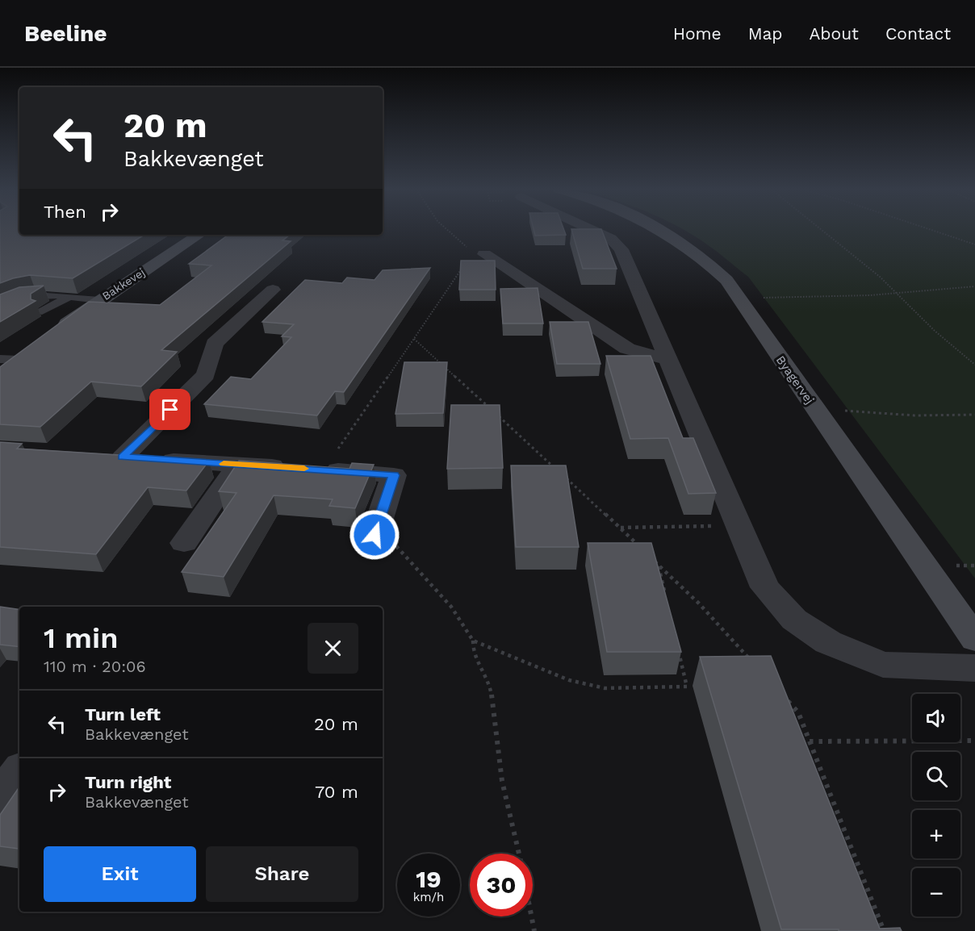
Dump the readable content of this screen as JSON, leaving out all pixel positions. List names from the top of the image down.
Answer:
{
  "streets": {
    "street": ["Bakkevej", "Byagervej"]
  },
  "page": {
    "header": "Beeline",
    "nav": [
      "Home",
      "Map",
      "About",
      "Contact"
    ],
    "turn": ["20 m", "Bakkevænget"],
    "then": "Then",
    "heading": ["1 min", "110 m · 20:06"],
    "list": [
      {
        "name": "Turn left",
        "note": "Bakkevænget",
        "value": "20 m"
      },
      {
        "name": "Turn right",
        "note": "Bakkevænget",
        "value": "70 m"
      }
    ],
    "map_buttons": ["+", "−"],
    "buttons": ["Exit", "Share"],
    "speed": "19 km/h",
    "limit": "30"
  }
}
